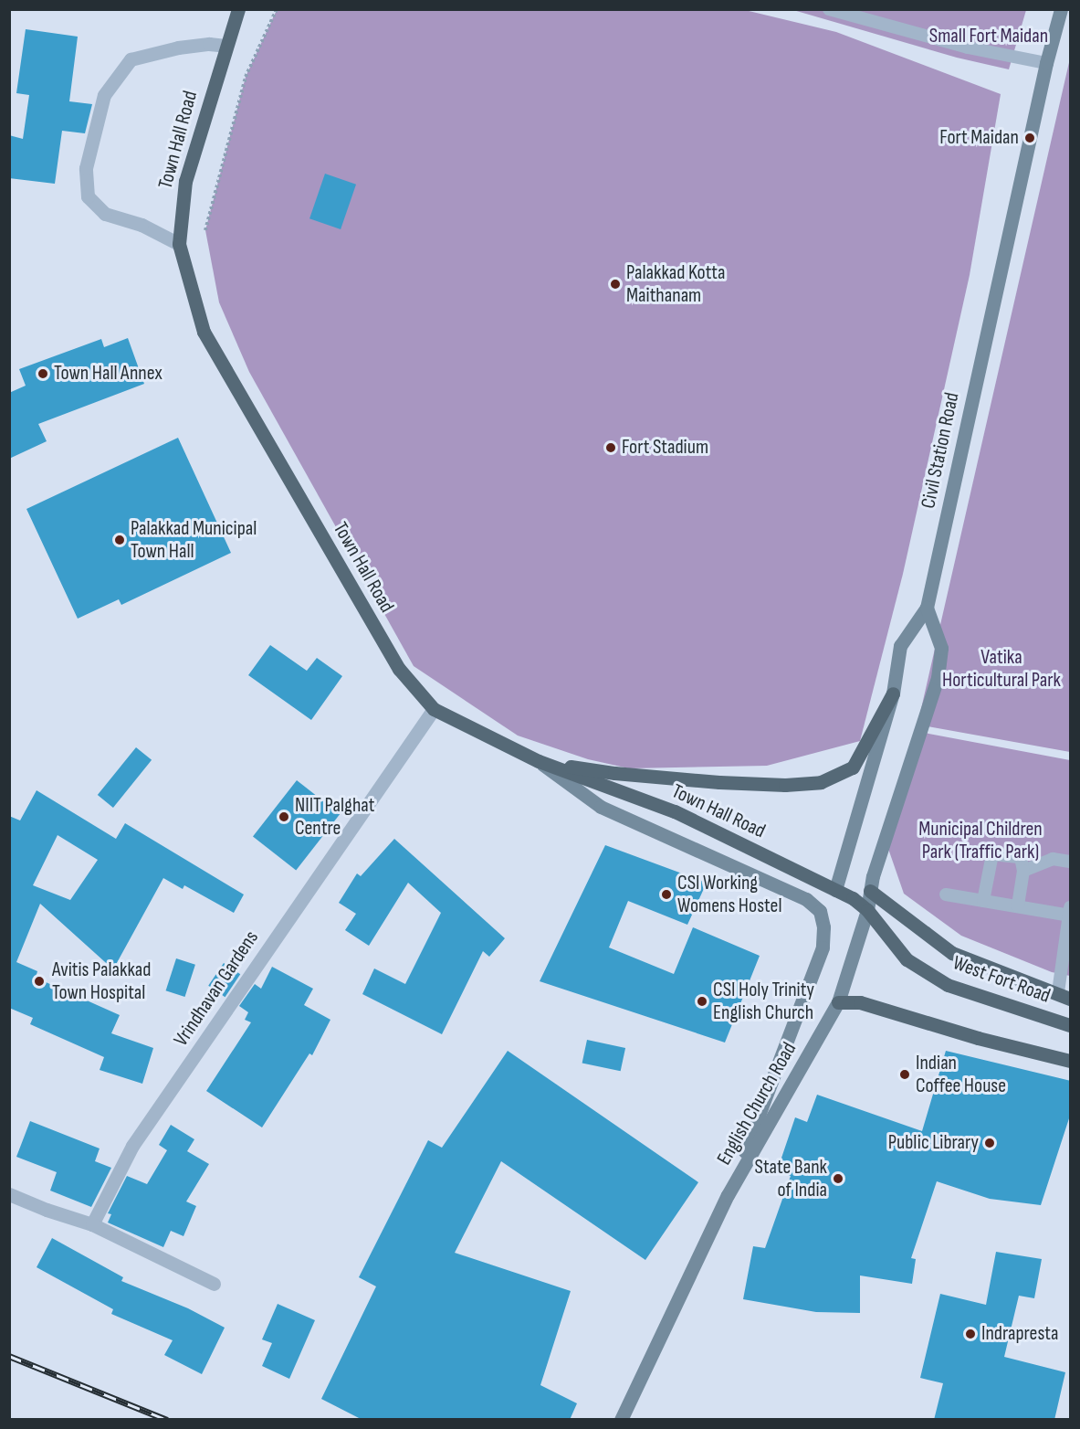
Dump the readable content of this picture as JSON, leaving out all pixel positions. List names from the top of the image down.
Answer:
{
  "streets": {
    "main road": [
      "Town Hall Road",
      "Civil Station Road",
      "West Fort Road",
      "English Church Road"
    ],
    "street": ["Vrindhavan Gardens"]
  },
  "crossings": [
    ["Town Hall Road", "Civil Station Road"],
    ["Town Hall Road", "West Fort Road"],
    ["Town Hall Road", "Vrindhavan Gardens"],
    ["Town Hall Road", "English Church Road"],
    ["Civil Station Road", "English Church Road"],
    ["West Fort Road", "English Church Road"]
  ],
  "parks": ["Small Fort Maidan", "Vatika Horticultural Park", "Municipal Children Park (Traffic Park)"],
  "places": [
    "Fort Maidan",
    "Palakkad Kotta Maithanam",
    "Town Hall Annex",
    "Fort Stadium",
    "Palakkad Municipal Town Hall",
    "NIIT Palghat Centre",
    "CSI Working Womens Hostel",
    "Avitis Palakkad Town Hospital",
    "CSI Holy Trinity English Church",
    "Indian Coffee House",
    "Public Library",
    "State Bank of India",
    "Indrapresta"
  ]
}
